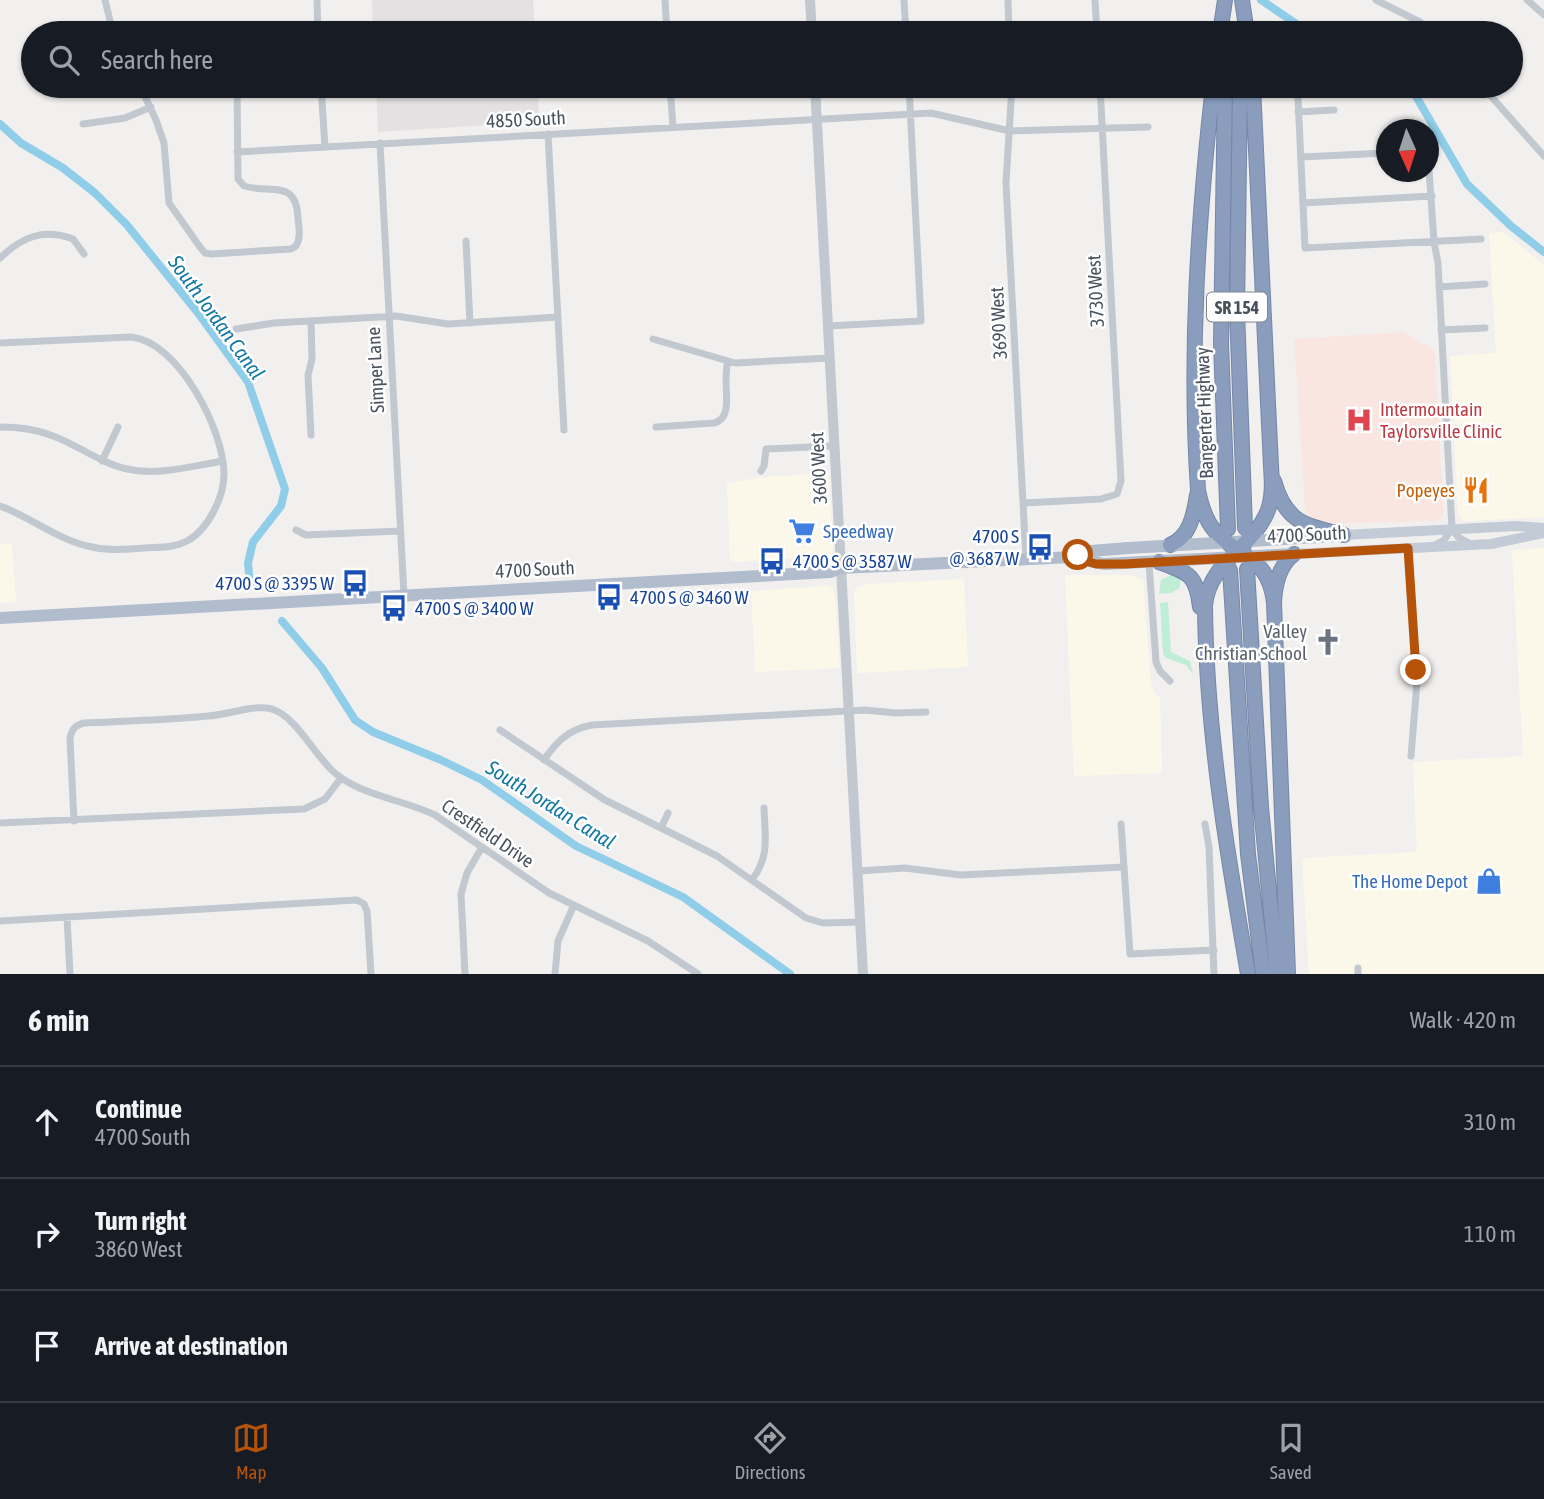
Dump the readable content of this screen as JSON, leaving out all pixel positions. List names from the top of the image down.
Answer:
{
  "streets": {
    "highway": ["SR 154", "Bangerter Highway"],
    "main road": ["4700 South"],
    "street": [
      "4850 South",
      "3730 West",
      "3690 West",
      "Simper Lane",
      "3600 West",
      "Crestfield Drive"
    ]
  },
  "crossings": [
    ["4850 South", "3730 West"],
    ["4850 South", "3690 West"],
    ["4850 South", "Simper Lane"],
    ["4850 South", "3600 West"],
    ["3730 West", "3690 West"],
    ["3690 West", "4700 South"],
    ["Simper Lane", "4700 South"],
    ["Bangerter Highway", "4700 South"],
    ["3600 West", "4700 South"]
  ],
  "water": ["South Jordan Canal"],
  "places": {
    "hospital": ["Intermountain Taylorsville Clinic"],
    "restaurant": ["Popeyes"],
    "supermarket": ["Speedway"],
    "bus stop": [
      "4700 S @ 3687 W",
      "4700 S @ 3587 W",
      "4700 S @ 3395 W",
      "4700 S @ 3460 W",
      "4700 S @ 3400 W"
    ],
    "church": ["Valley Christian School"],
    "shop": ["The Home Depot"]
  },
  "north": "bottom",
  "page": {
    "search": "Search here",
    "heading": ["6 min", "Walk · 420 m"],
    "list": [
      ["Continue", "4700 South", "310 m"],
      ["Turn right", "3860 West", "110 m"],
      "Arrive at destination"
    ],
    "nav": ["Map", "Directions", "Saved"]
  }
}
